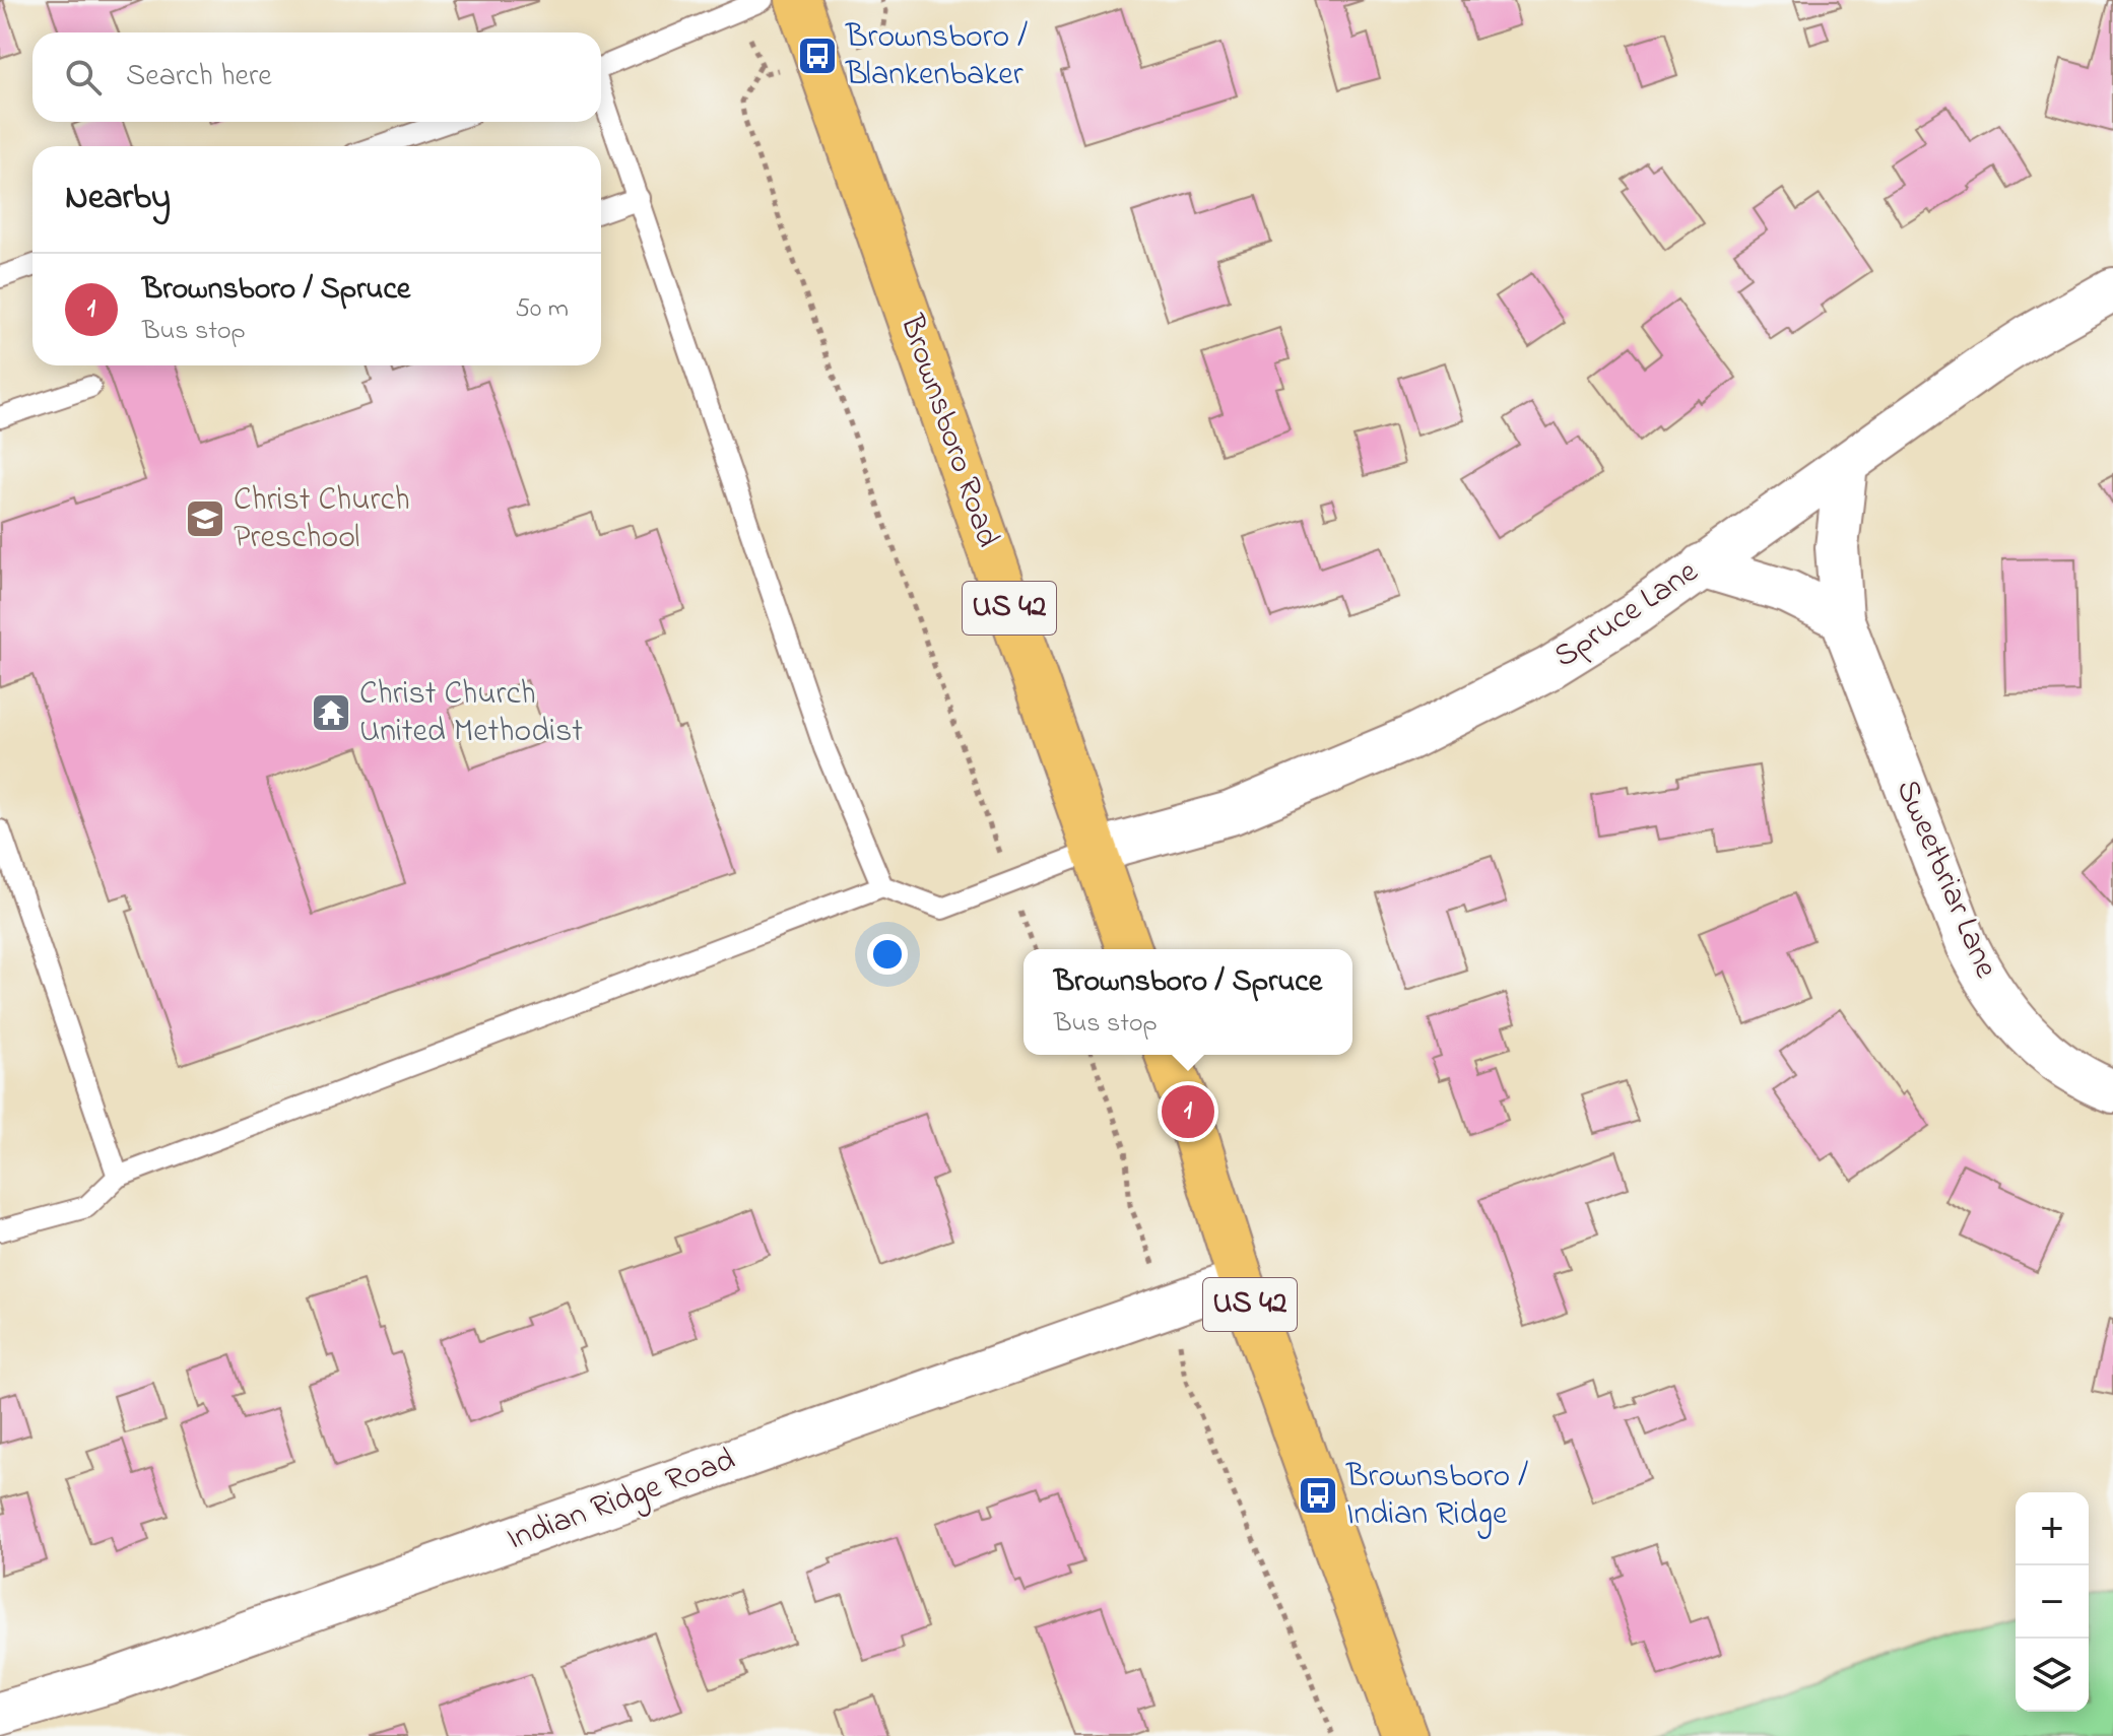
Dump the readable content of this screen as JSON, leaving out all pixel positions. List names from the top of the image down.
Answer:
{
  "streets": {
    "main road": ["Brownsboro Road", "US 42"],
    "street": ["Spruce Lane", "Sweetbriar Lane", "Indian Ridge Road"]
  },
  "crossings": [
    ["Brownsboro Road", "Spruce Lane"],
    ["US 42", "Indian Ridge Road"],
    ["Spruce Lane", "Sweetbriar Lane"]
  ],
  "places": {
    "bus stop": ["Brownsboro / Blankenbaker", "Brownsboro / Indian Ridge"],
    "school or university": ["Christ Church Preschool"],
    "temple": ["Christ Church United Methodist"]
  },
  "page": {
    "search": "Search here",
    "heading": "Nearby",
    "list": [
      {
        "mark": "1",
        "name": "Brownsboro / Spruce",
        "note": "Bus stop",
        "value": "50 m"
      }
    ],
    "popup": ["Brownsboro / Spruce", "Bus stop"],
    "pins": "1",
    "map_buttons": ["+", "−"]
  }
}
